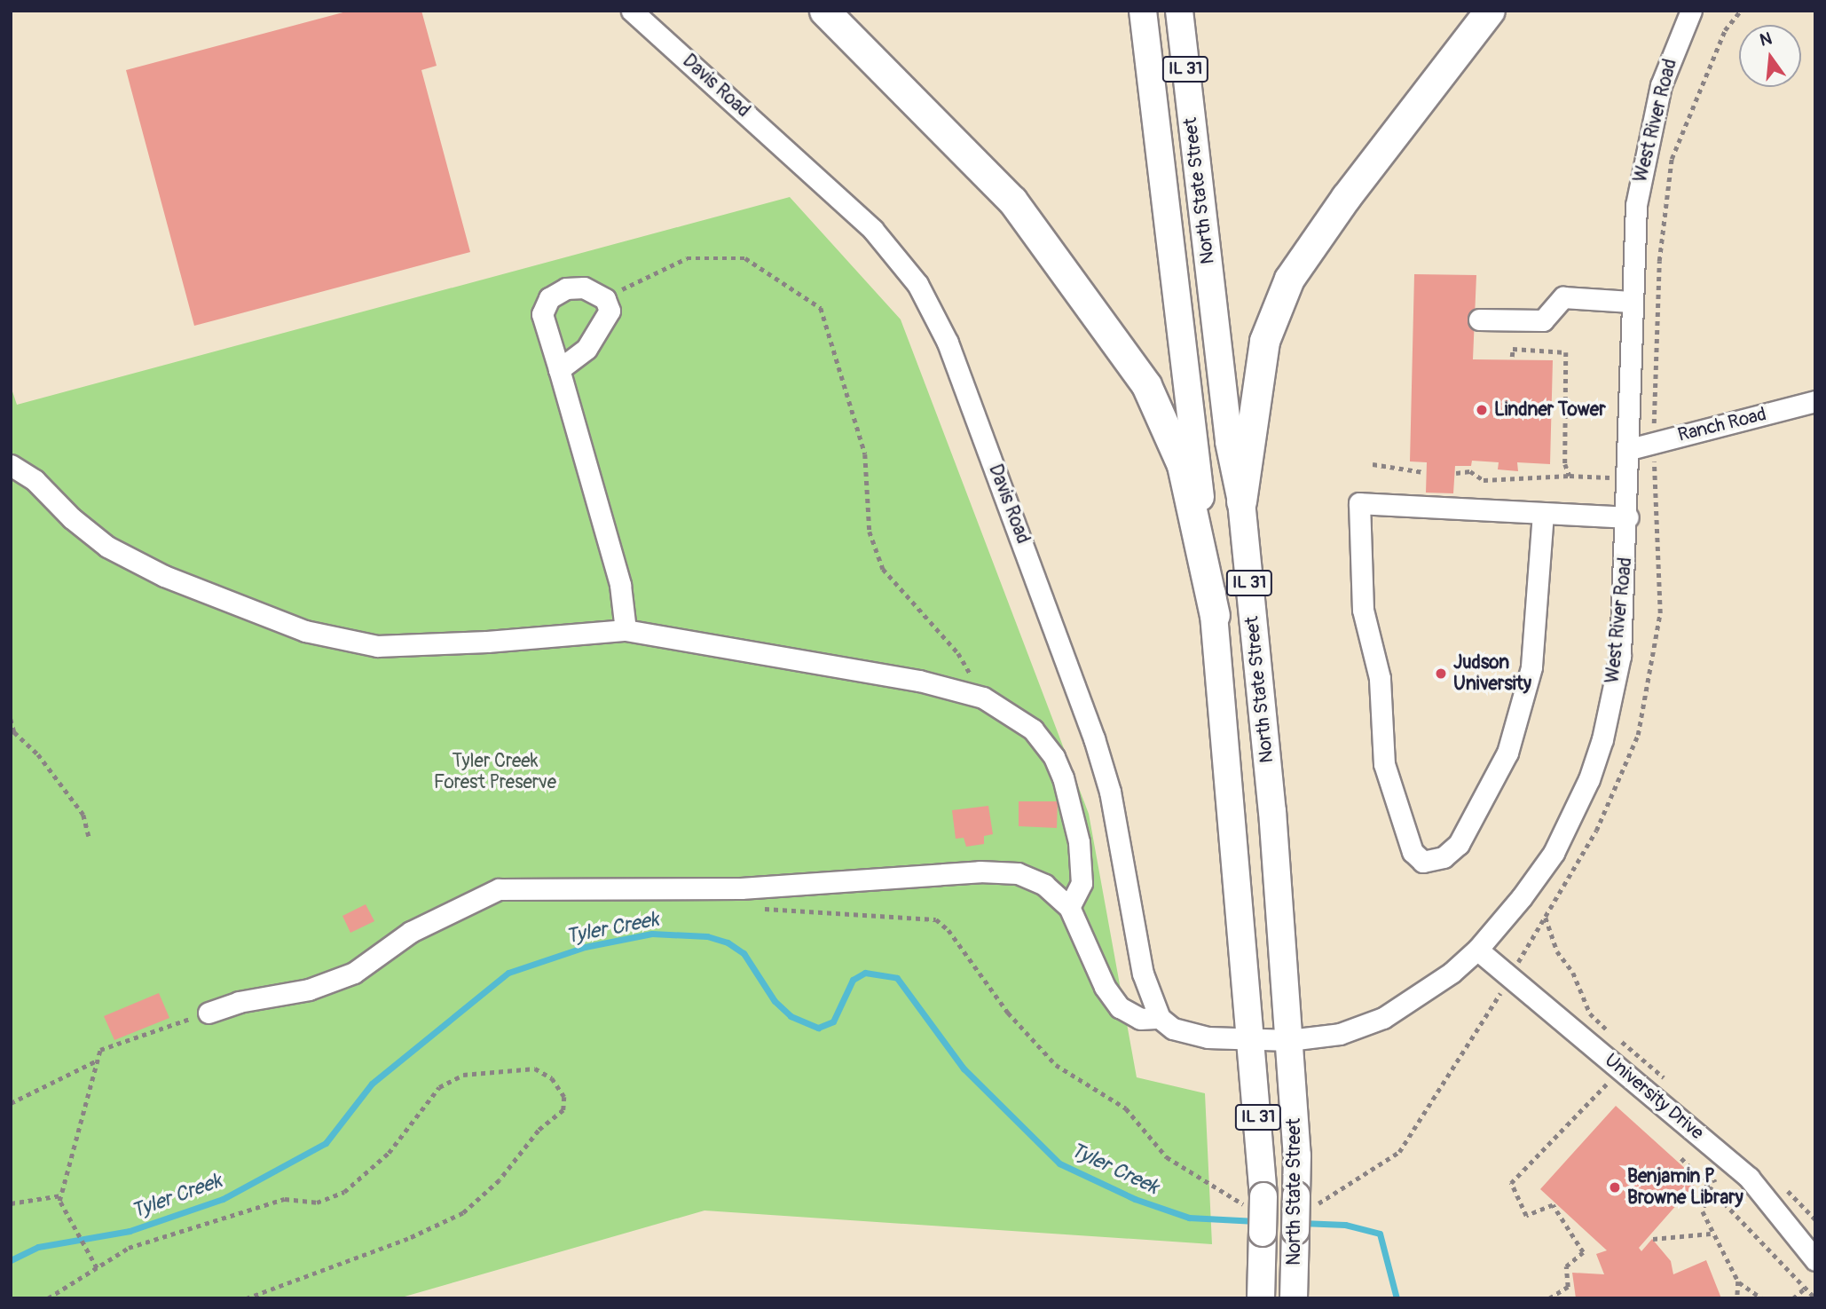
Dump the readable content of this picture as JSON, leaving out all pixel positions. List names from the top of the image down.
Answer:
{
  "streets": {
    "main road": ["IL 31", "North State Street"],
    "street": [
      "Davis Road",
      "West River Road",
      "Ranch Road",
      "University Drive"
    ]
  },
  "crossings": [
    ["West River Road", "North State Street"],
    ["West River Road", "Ranch Road"],
    ["West River Road", "University Drive"]
  ],
  "water": ["Tyler Creek"],
  "parks": ["Tyler Creek Forest Preserve"],
  "places": ["Lindner Tower", "Judson University", "Benjamin P Browne Library"],
  "north": "top"
}
